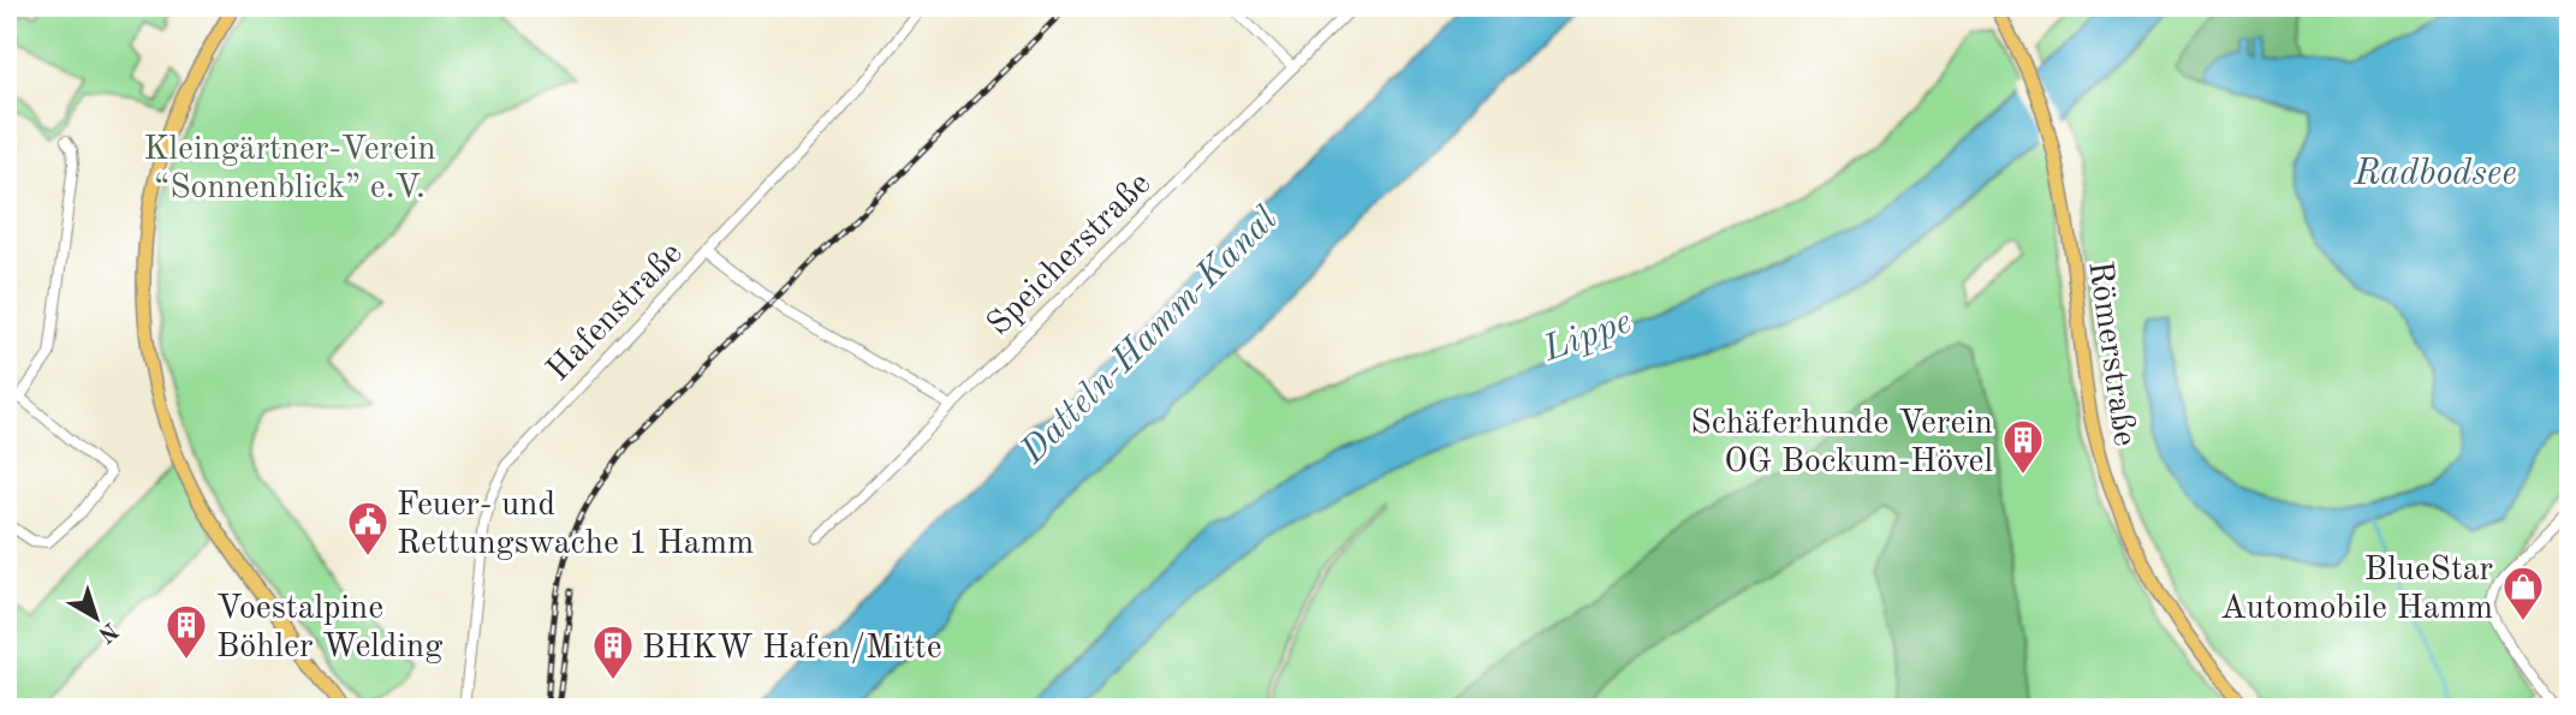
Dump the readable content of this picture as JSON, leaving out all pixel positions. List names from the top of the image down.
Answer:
{
  "streets": {
    "main road": ["Römerstraße"],
    "street": ["Speicherstraße", "Hafenstraße"]
  },
  "water": ["Radbodsee", "Datteln-Hamm-Kanal", "Lippe"],
  "parks": ["Kleingärtner-Verein “Sonnenblick” e.V."],
  "places": {
    "building": ["Schäferhunde Verein OG Bockum-Hövel", "Voestalpine Böhler Welding", "BHKW Hafen/Mitte"],
    "public building": ["Feuer- und Rettungswache 1 Hamm"],
    "shop": ["BlueStar Automobile Hamm"]
  },
  "north": "bottom right"
}
